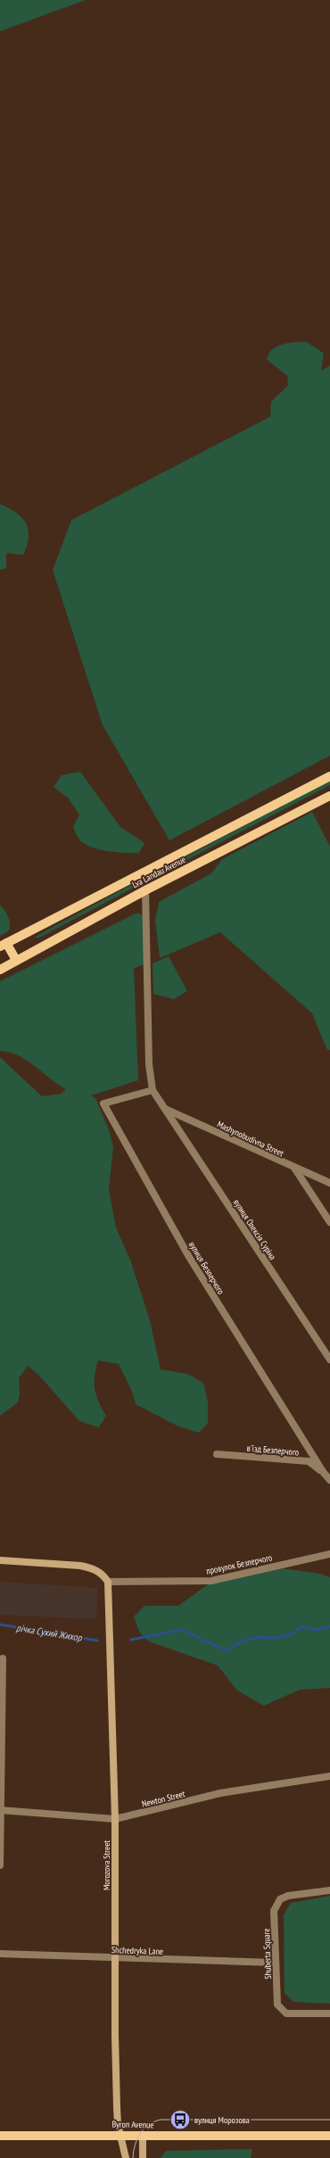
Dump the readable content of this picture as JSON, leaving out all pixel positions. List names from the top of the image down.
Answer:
{
  "streets": {
    "main road": ["Lva Landau Avenue", "Morozova Street", "Byron Avenue"],
    "street": [
      "Mashynobudivna Street",
      "вулиця Олексія Суріна",
      "вулиця Безперчого",
      "в'їзд Безперчого",
      "провулок Безперчого",
      "Newton Street",
      "Shchedryka Lane",
      "Shuberta Square"
    ]
  },
  "crossings": [
    ["Mashynobudivna Street", "вулиця Олексія Суріна"],
    ["вулиця Олексія Суріна", "вулиця Безперчого"],
    ["вулиця Безперчого", "в'їзд Безперчого"],
    ["провулок Безперчого", "Morozova Street"],
    ["Newton Street", "Morozova Street"],
    ["Morozova Street", "Shchedryka Lane"],
    ["Morozova Street", "Byron Avenue"],
    ["Shchedryka Lane", "Shuberta Square"]
  ],
  "water": ["річка Сухий Жихор"],
  "places": {
    "bus stop": ["вулиця Морозова"]
  }
}
